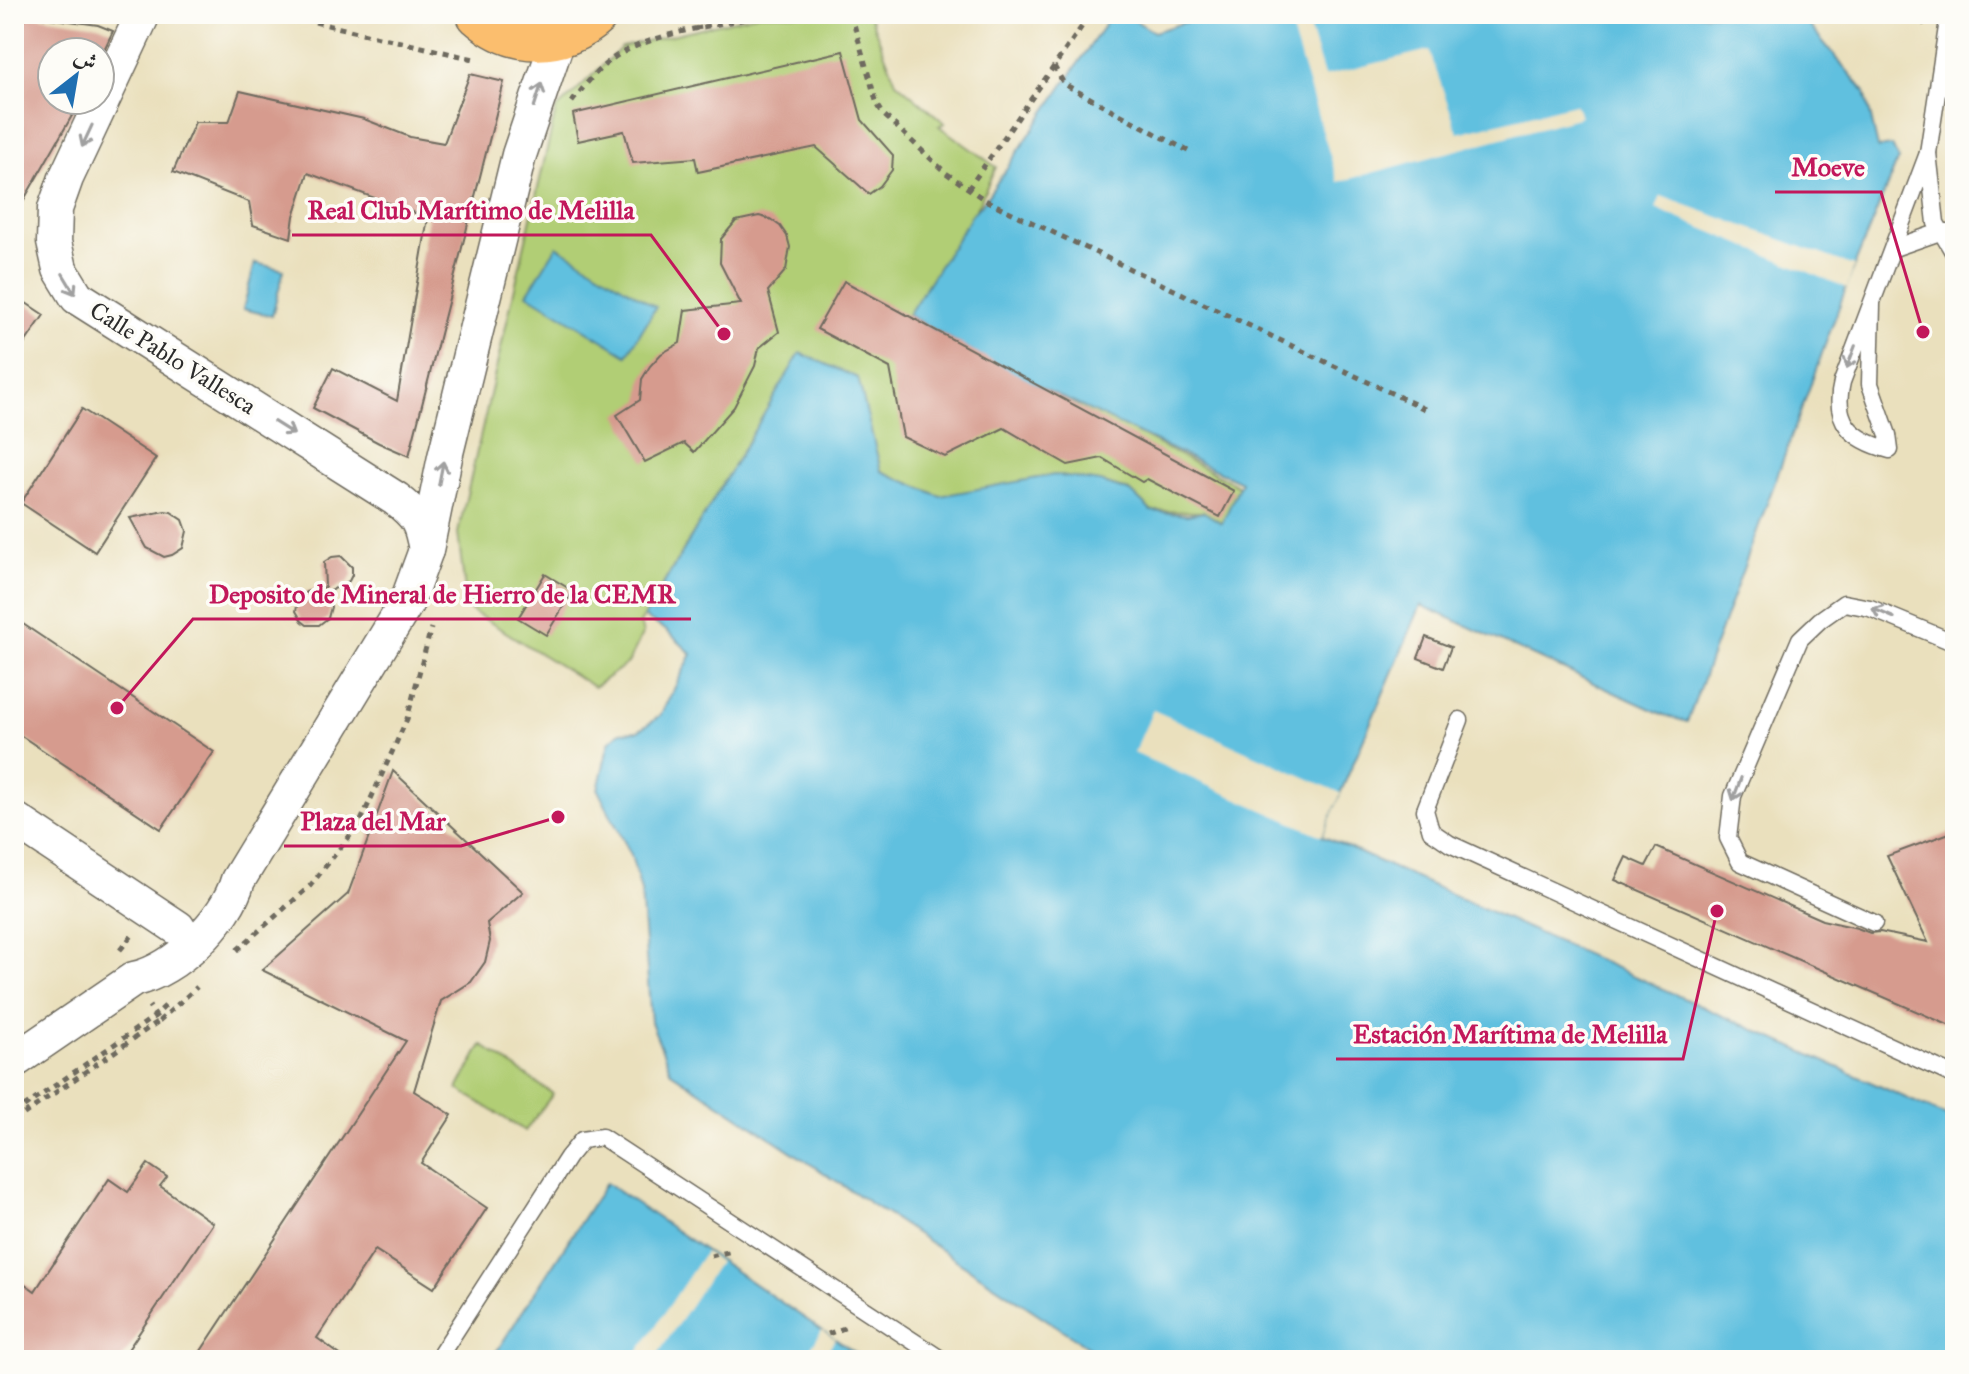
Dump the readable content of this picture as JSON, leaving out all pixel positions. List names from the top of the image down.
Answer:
{
  "streets": {
    "street": ["Calle Pablo Vallesca"]
  },
  "one_way": ["Calle Pablo Vallesca"],
  "places": [
    "Moeve",
    "Real Club Marítimo de Melilla",
    "Deposito de Mineral de Hierro de la CEMR",
    "Plaza del Mar",
    "Estación Marítima de Melilla"
  ],
  "north": "top right"
}
